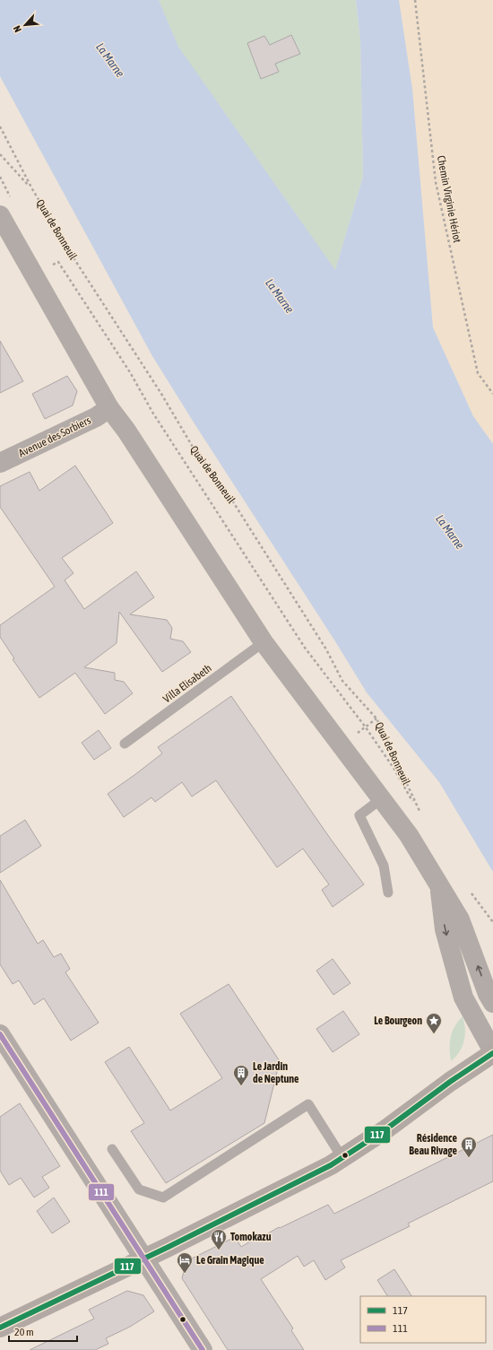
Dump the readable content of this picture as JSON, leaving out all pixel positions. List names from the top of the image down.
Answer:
{
  "streets": {
    "street": ["Avenue des Sorbiers"],
    "lane": ["Villa Elisabeth"],
    "path": ["Chemin Virginie Hériot", "Quai de Bonneuil"]
  },
  "water": ["La Marne"],
  "places": {
    "place": ["Le Bourgeon"],
    "building": ["Le Jardin de Neptune", "Résidence Beau Rivage"],
    "restaurant": ["Tomokazu"],
    "hotel": ["Le Grain Magique"]
  },
  "lines": ["transit line 111", "transit line 117"],
  "legend": ["117", "111"],
  "scale_bar": "20 m",
  "north": "bottom left"
}
